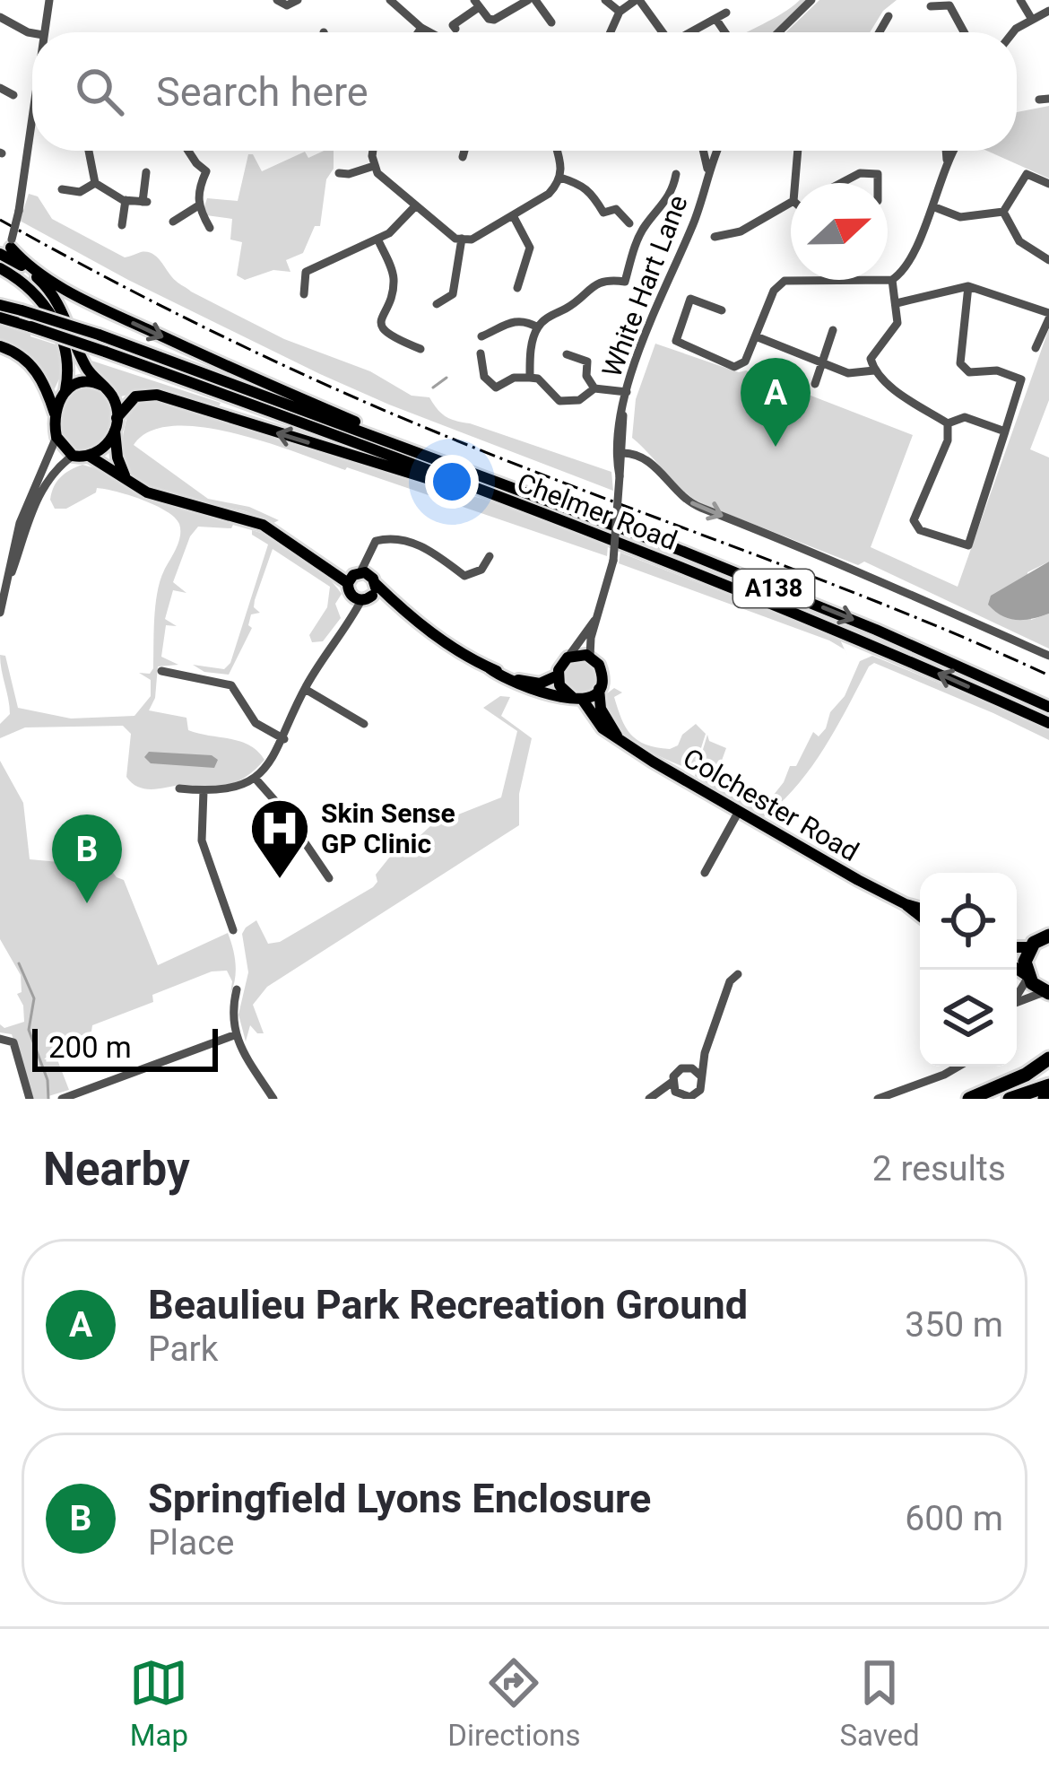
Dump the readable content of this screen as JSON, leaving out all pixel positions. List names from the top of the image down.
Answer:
{
  "streets": {
    "main road": ["Chelmer Road", "A138", "Colchester Road"],
    "street": ["White Hart Lane"]
  },
  "crossings": [
    ["White Hart Lane", "Colchester Road"],
    ["Chelmer Road", "A138"]
  ],
  "places": {
    "hospital": ["Skin Sense GP Clinic"]
  },
  "scale_bar": "200 m",
  "north": "right",
  "page": {
    "search": "Search here",
    "pins": ["A", "B"],
    "scale": "200 m",
    "heading": ["Nearby", "2 results"],
    "list": [
      {
        "mark": "A",
        "name": "Beaulieu Park Recreation Ground",
        "note": "Park",
        "value": "350 m"
      },
      {
        "mark": "B",
        "name": "Springfield Lyons Enclosure",
        "note": "Place",
        "value": "600 m"
      }
    ],
    "nav": ["Map", "Directions", "Saved"]
  }
}
